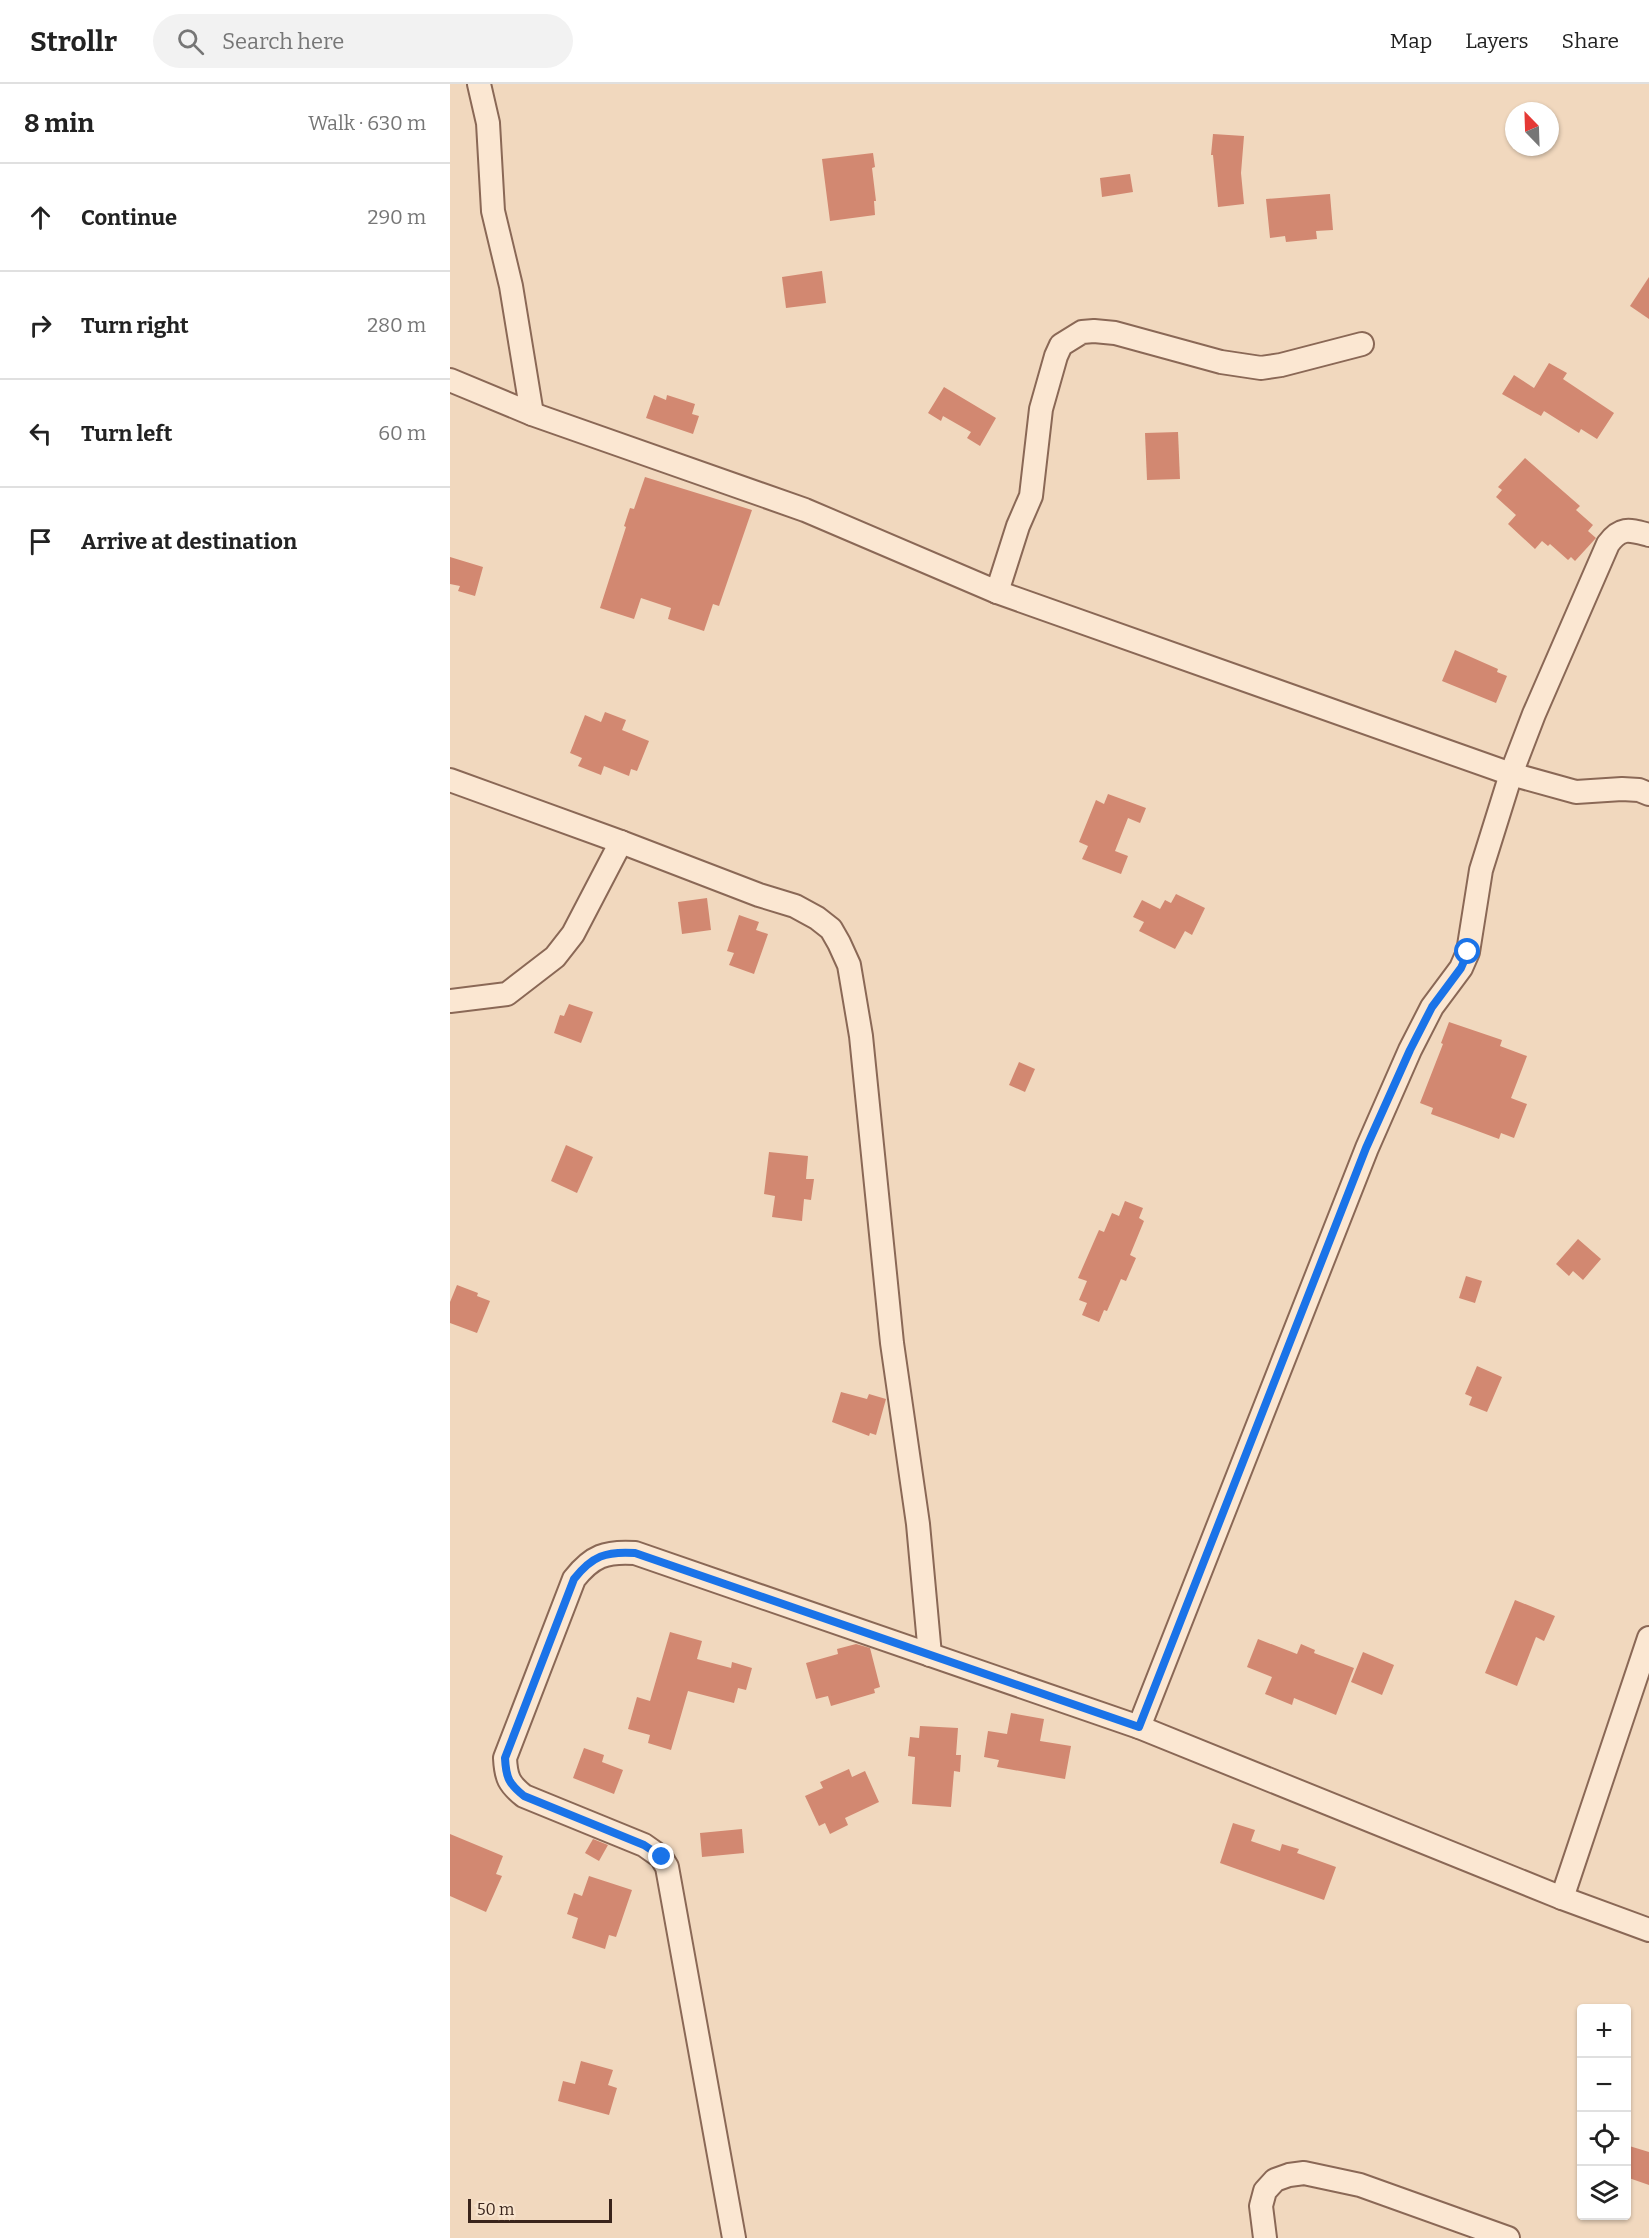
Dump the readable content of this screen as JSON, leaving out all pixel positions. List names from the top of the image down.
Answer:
{
  "scale_bar": "50 m",
  "north": "top left",
  "page": {
    "header": "Strollr",
    "search": "Search here",
    "nav": ["Map", "Layers", "Share"],
    "heading": ["8 min", "Walk · 630 m"],
    "list": [
      ["Continue", "290 m"],
      ["Turn right", "280 m"],
      ["Turn left", "60 m"],
      "Arrive at destination"
    ],
    "map_buttons": ["+", "−"],
    "scale": "50 m"
  }
}
